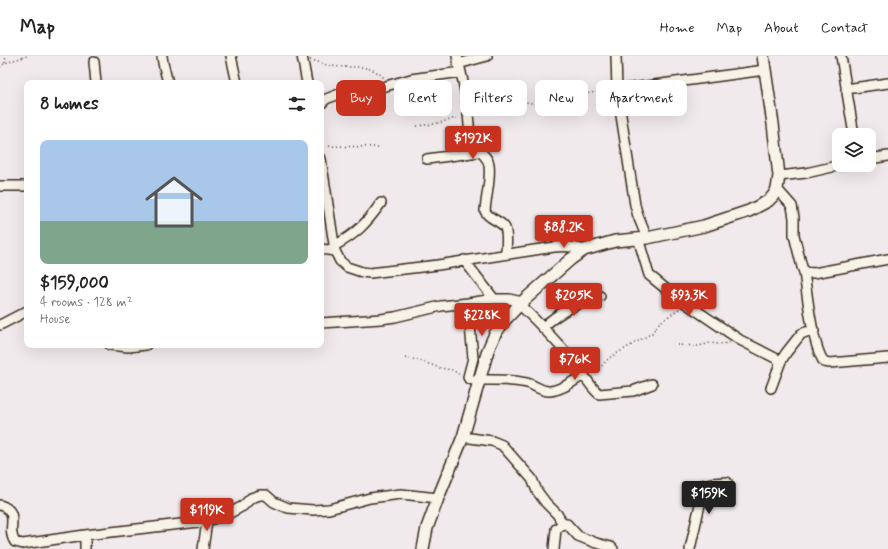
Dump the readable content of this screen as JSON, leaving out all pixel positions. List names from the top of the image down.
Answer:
{
  "page": {
    "header": "Map",
    "nav": [
      "Home",
      "Map",
      "About",
      "Contact"
    ],
    "chip": [
      "Buy",
      "Rent",
      "Filters",
      "New",
      "Apartment"
    ],
    "heading": "8 homes",
    "price": [
      "$192K",
      "$88.2K",
      "$205K",
      "$93.3K",
      "$228K",
      "$76K",
      "$159K",
      "$119K"
    ],
    "list": [
      {
        "name": "$159,000",
        "note": "4 rooms · 128 m² · House"
      }
    ]
  }
}
